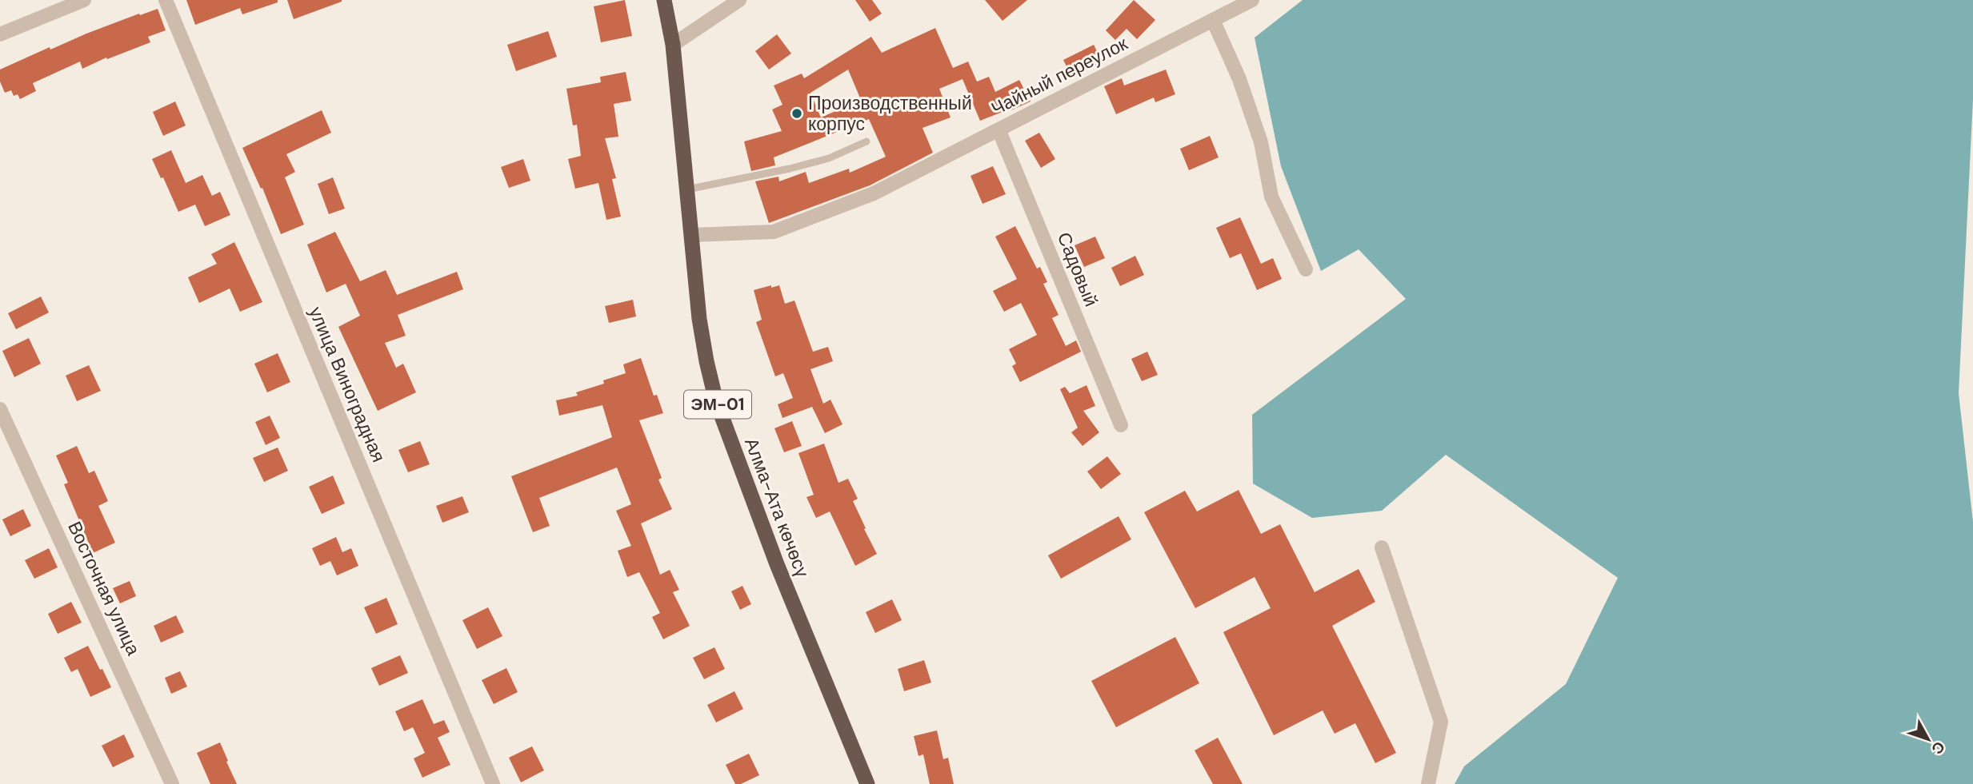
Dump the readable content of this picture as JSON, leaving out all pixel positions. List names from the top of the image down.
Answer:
{
  "streets": {
    "highway": ["ЭМ-01", "Алма-Ата көчөсү"],
    "street": [
      "Чайный переулок",
      "Садовый",
      "улица Виноградная",
      "Восточная улица"
    ]
  },
  "crossings": [
    ["Чайный переулок", "Садовый"],
    ["Чайный переулок", "Алма-Ата көчөсү"]
  ],
  "places": ["Производственный корпус"],
  "north": "bottom right"
}
